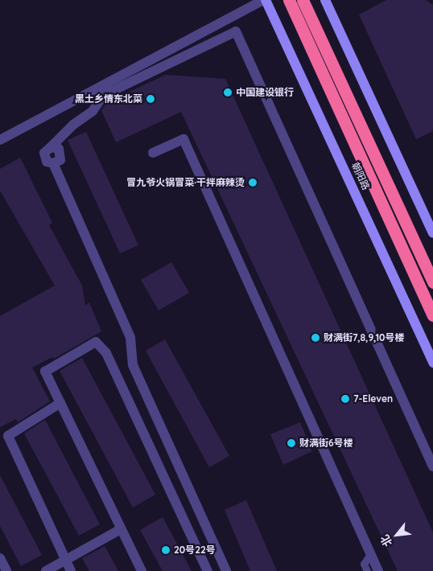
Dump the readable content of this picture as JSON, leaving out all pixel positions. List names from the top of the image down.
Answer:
{
  "streets": {
    "highway": ["朝阳路"]
  },
  "places": [
    "中国建设银行",
    "黑土乡情东北菜",
    "冒九爷火锅冒菜·干拌麻辣烫",
    "财满街7,8,9,10号楼",
    "7-Eleven",
    "财满街6号楼",
    "20号22号"
  ],
  "north": "bottom left"
}
